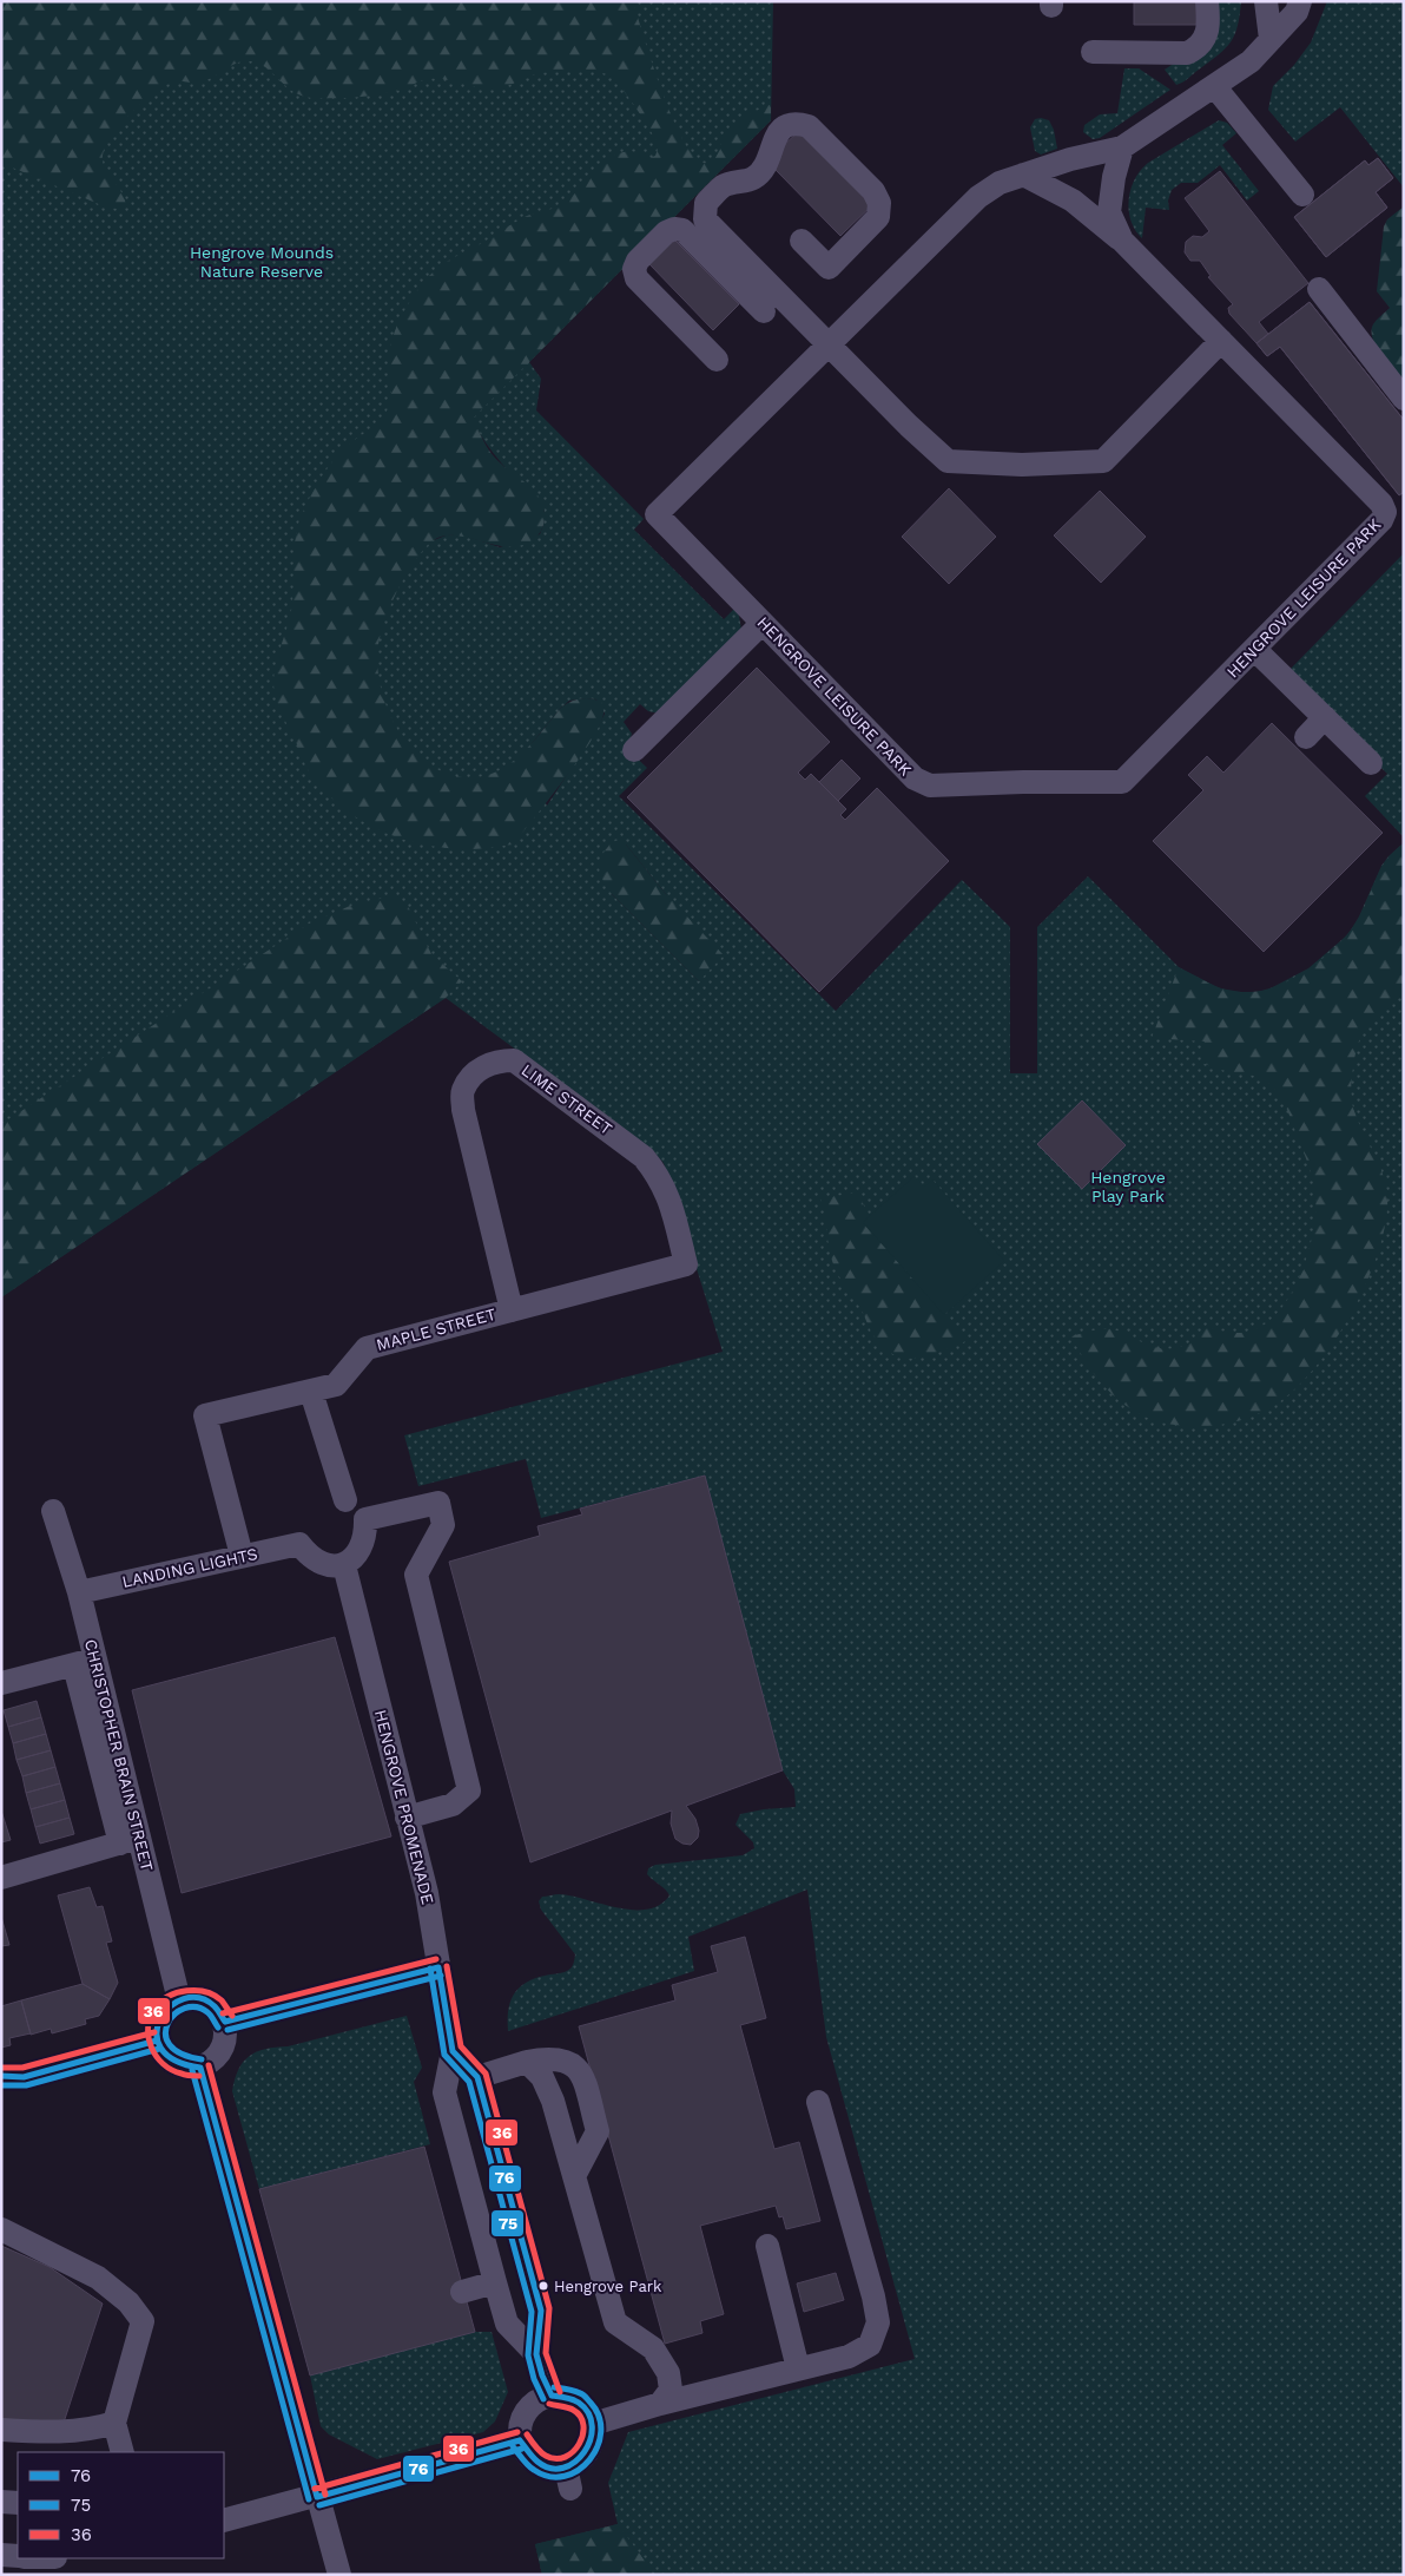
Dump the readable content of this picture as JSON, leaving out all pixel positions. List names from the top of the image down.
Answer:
{
  "streets": {
    "street": [
      "HENGROVE LEISURE PARK",
      "LIME STREET",
      "MAPLE STREET",
      "LANDING LIGHTS",
      "CHRISTOPHER BRAIN STREET",
      "HENGROVE PROMENADE"
    ]
  },
  "crossings": [
    ["LIME STREET", "MAPLE STREET"],
    ["MAPLE STREET", "LANDING LIGHTS"],
    ["LANDING LIGHTS", "CHRISTOPHER BRAIN STREET"],
    ["LANDING LIGHTS", "HENGROVE PROMENADE"]
  ],
  "parks": ["Hengrove Mounds Nature Reserve", "Hengrove Play Park"],
  "places": ["Hengrove Park"],
  "lines": ["transit line 36", "transit line 76", "transit line 75"],
  "legend": ["76", "75", "36"]
}
